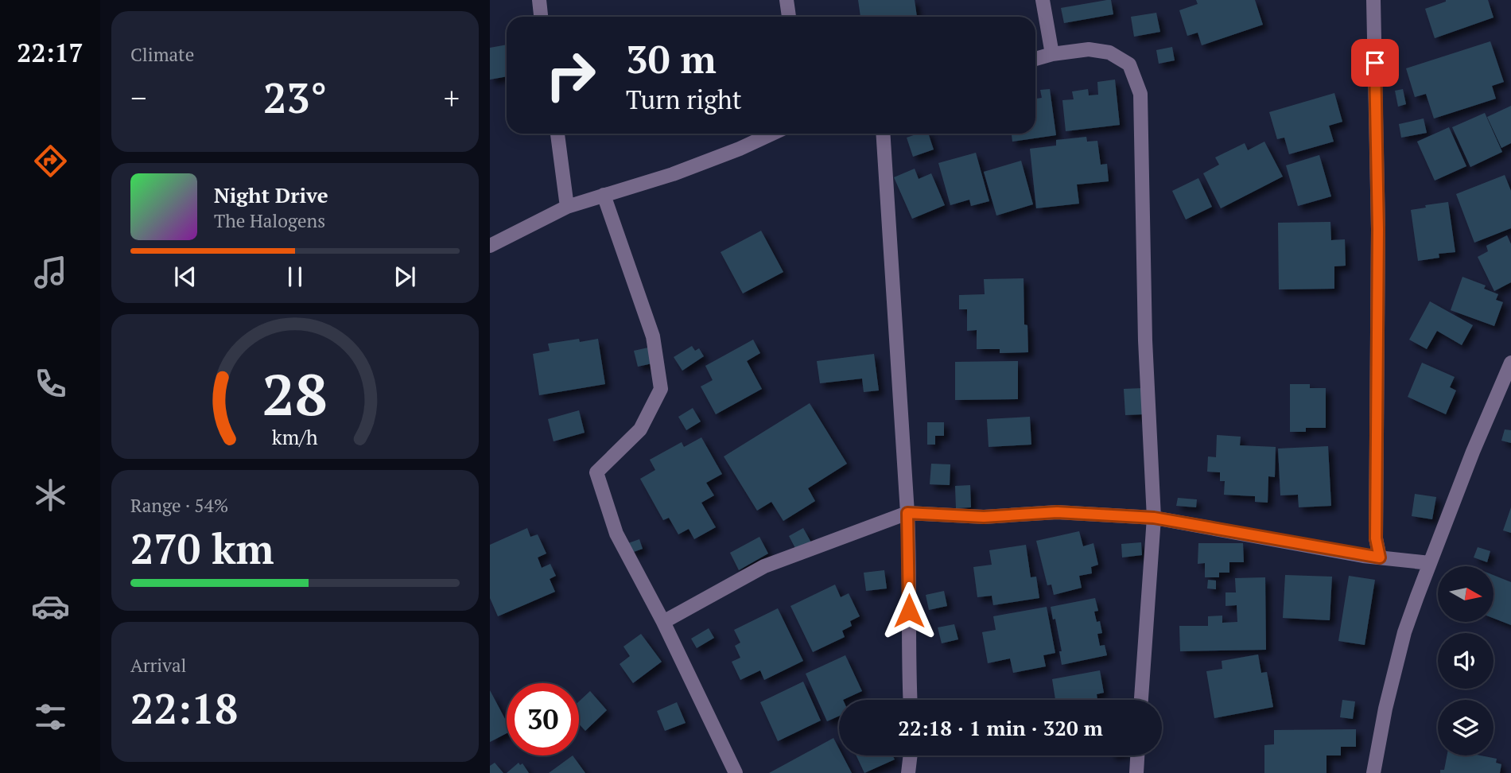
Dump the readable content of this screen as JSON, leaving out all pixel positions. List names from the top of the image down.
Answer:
{
  "north": "right",
  "page": {
    "tabs": "22:17",
    "tile": [
      "Climate",
      ["Range · 54%", "270 km"],
      ["Arrival", "22:18"]
    ],
    "turn": ["30 m", "Turn right"],
    "heat": ["−", "23°", "+"],
    "song": ["Night Drive", "The Halogens"],
    "limit": "30",
    "trip": "22:18 · 1 min · 320 m",
    "gauge": ["28", "km/h"]
  }
}
